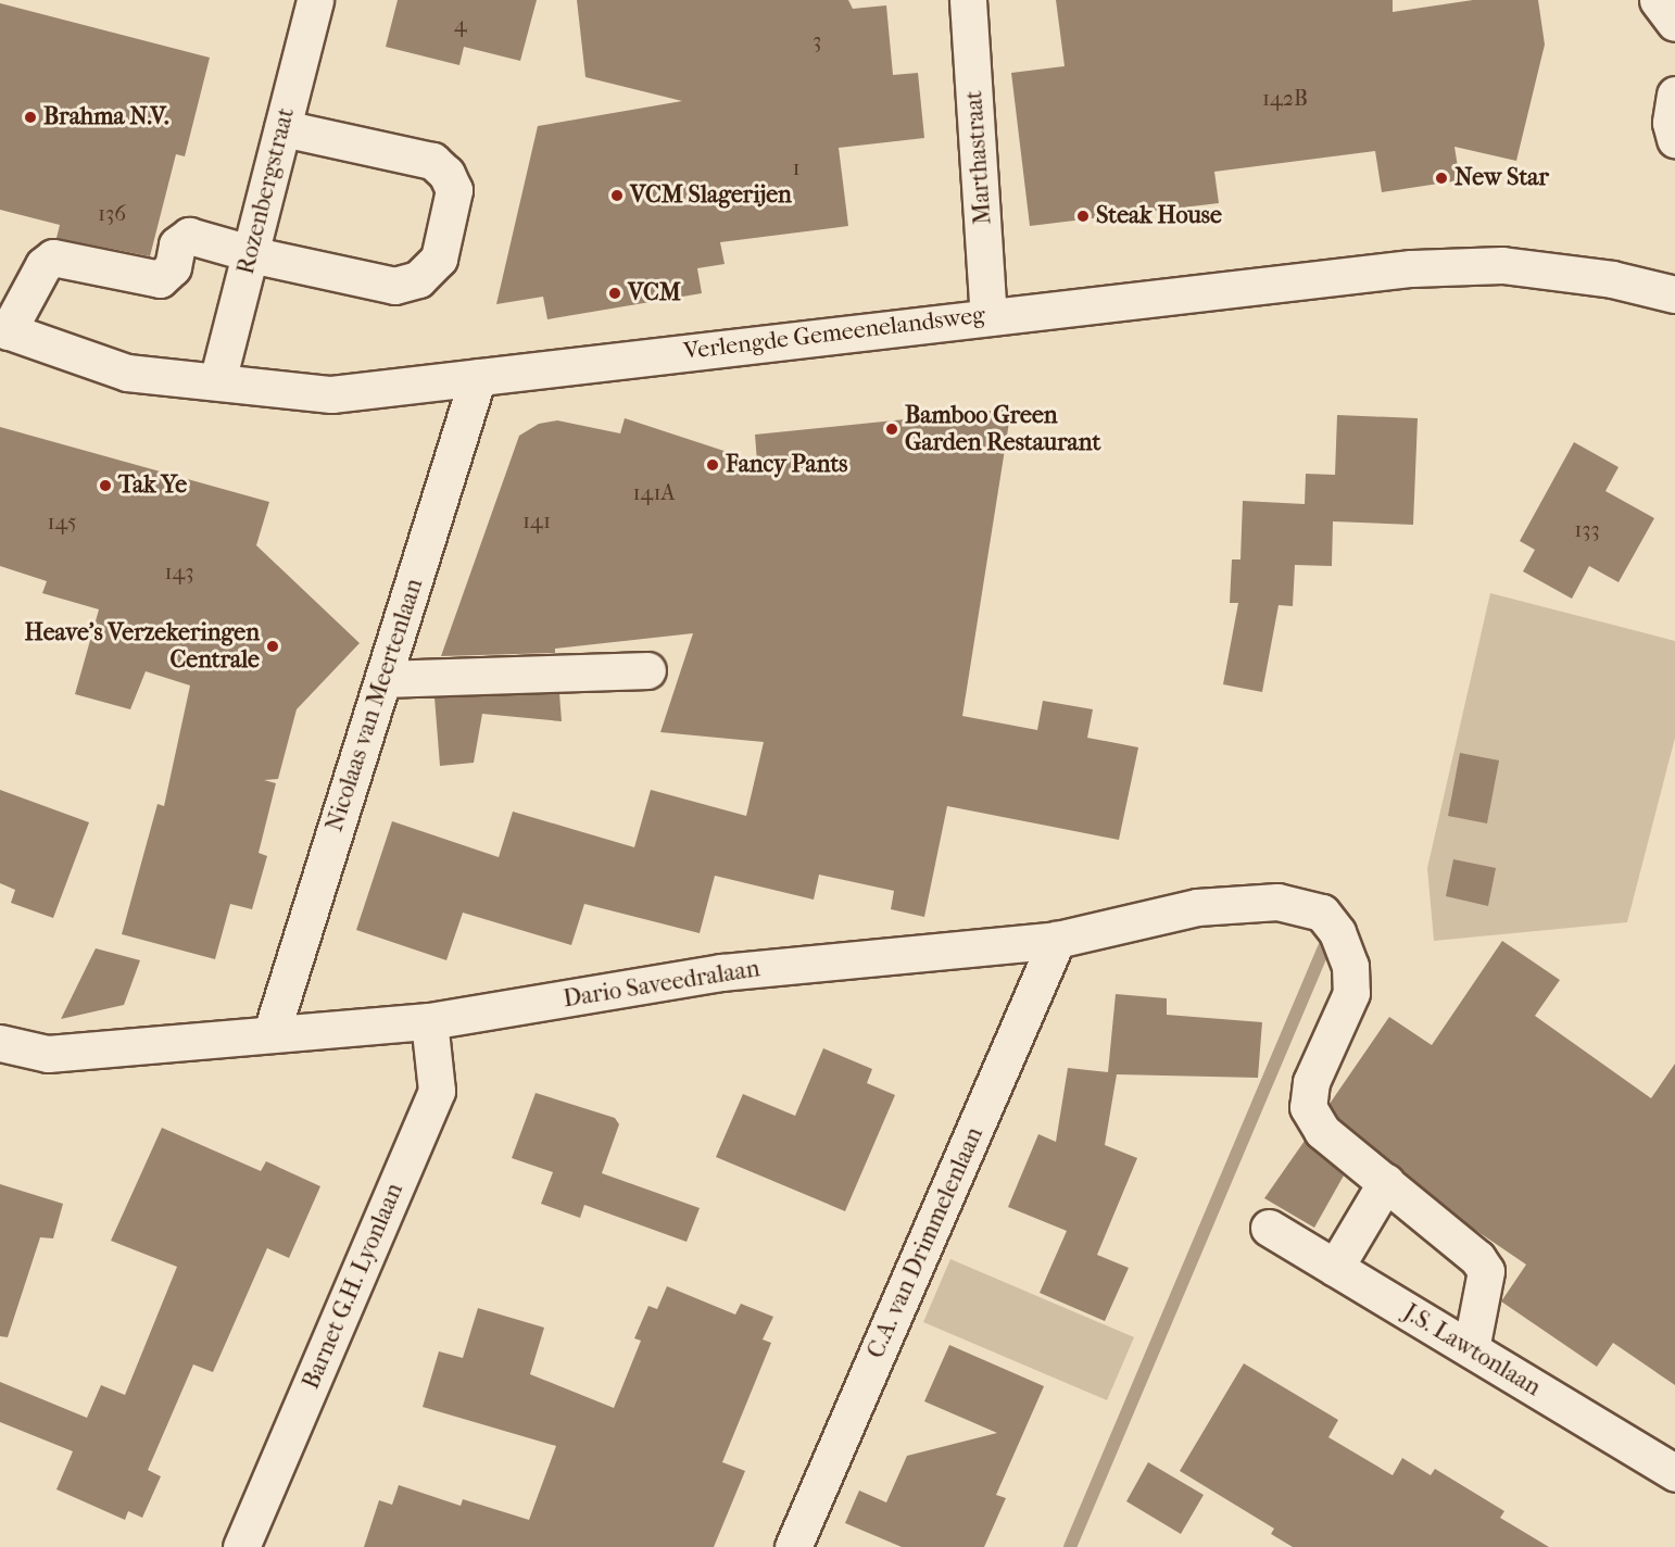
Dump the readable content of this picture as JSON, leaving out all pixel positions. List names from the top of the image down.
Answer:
{
  "streets": {
    "street": [
      "Marthastraat",
      "Rozenbergstraat",
      "Verlengde Gemeenelandsweg",
      "Nicolaas van Meertenlaan",
      "Dario Saveedralaan",
      "C.A. van Drimmelenlaan",
      "Barnet G.H. Lyonlaan",
      "J.S. Lawtonlaan"
    ]
  },
  "crossings": [
    ["Marthastraat", "Verlengde Gemeenelandsweg"],
    ["Rozenbergstraat", "Verlengde Gemeenelandsweg"],
    ["Verlengde Gemeenelandsweg", "Nicolaas van Meertenlaan"],
    ["Nicolaas van Meertenlaan", "Dario Saveedralaan"],
    ["Dario Saveedralaan", "C.A. van Drimmelenlaan"],
    ["Dario Saveedralaan", "Barnet G.H. Lyonlaan"]
  ],
  "places": [
    "Brahma N.V.",
    "New Star",
    "VCM Slagerijen",
    "Steak House",
    "VCM",
    "Bamboo Green Garden Restaurant",
    "Fancy Pants",
    "Tak Ye",
    "Heave's Verzekeringen Centrale"
  ],
  "house_numbers": [
    "4",
    "3",
    "142B",
    "1",
    "136",
    "141A",
    "141",
    "145",
    "133",
    "143"
  ]
}
